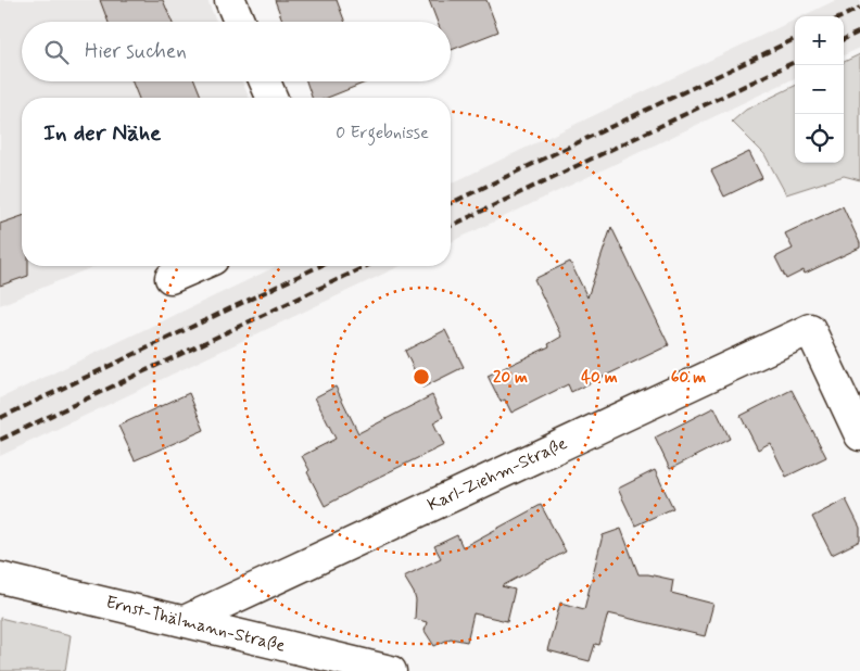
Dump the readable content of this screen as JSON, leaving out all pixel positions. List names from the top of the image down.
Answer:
{
  "streets": {
    "street": ["Karl-Ziehm-Straße", "Ernst-Thälmann-Straße"]
  },
  "crossings": [
    ["Karl-Ziehm-Straße", "Ernst-Thälmann-Straße"]
  ],
  "page": {
    "map_buttons": ["+", "−"],
    "search": "Hier suchen",
    "heading": ["In der Nähe", "0 Ergebnisse"]
  },
  "rings": ["20 m", "40 m", "60 m"]
}
